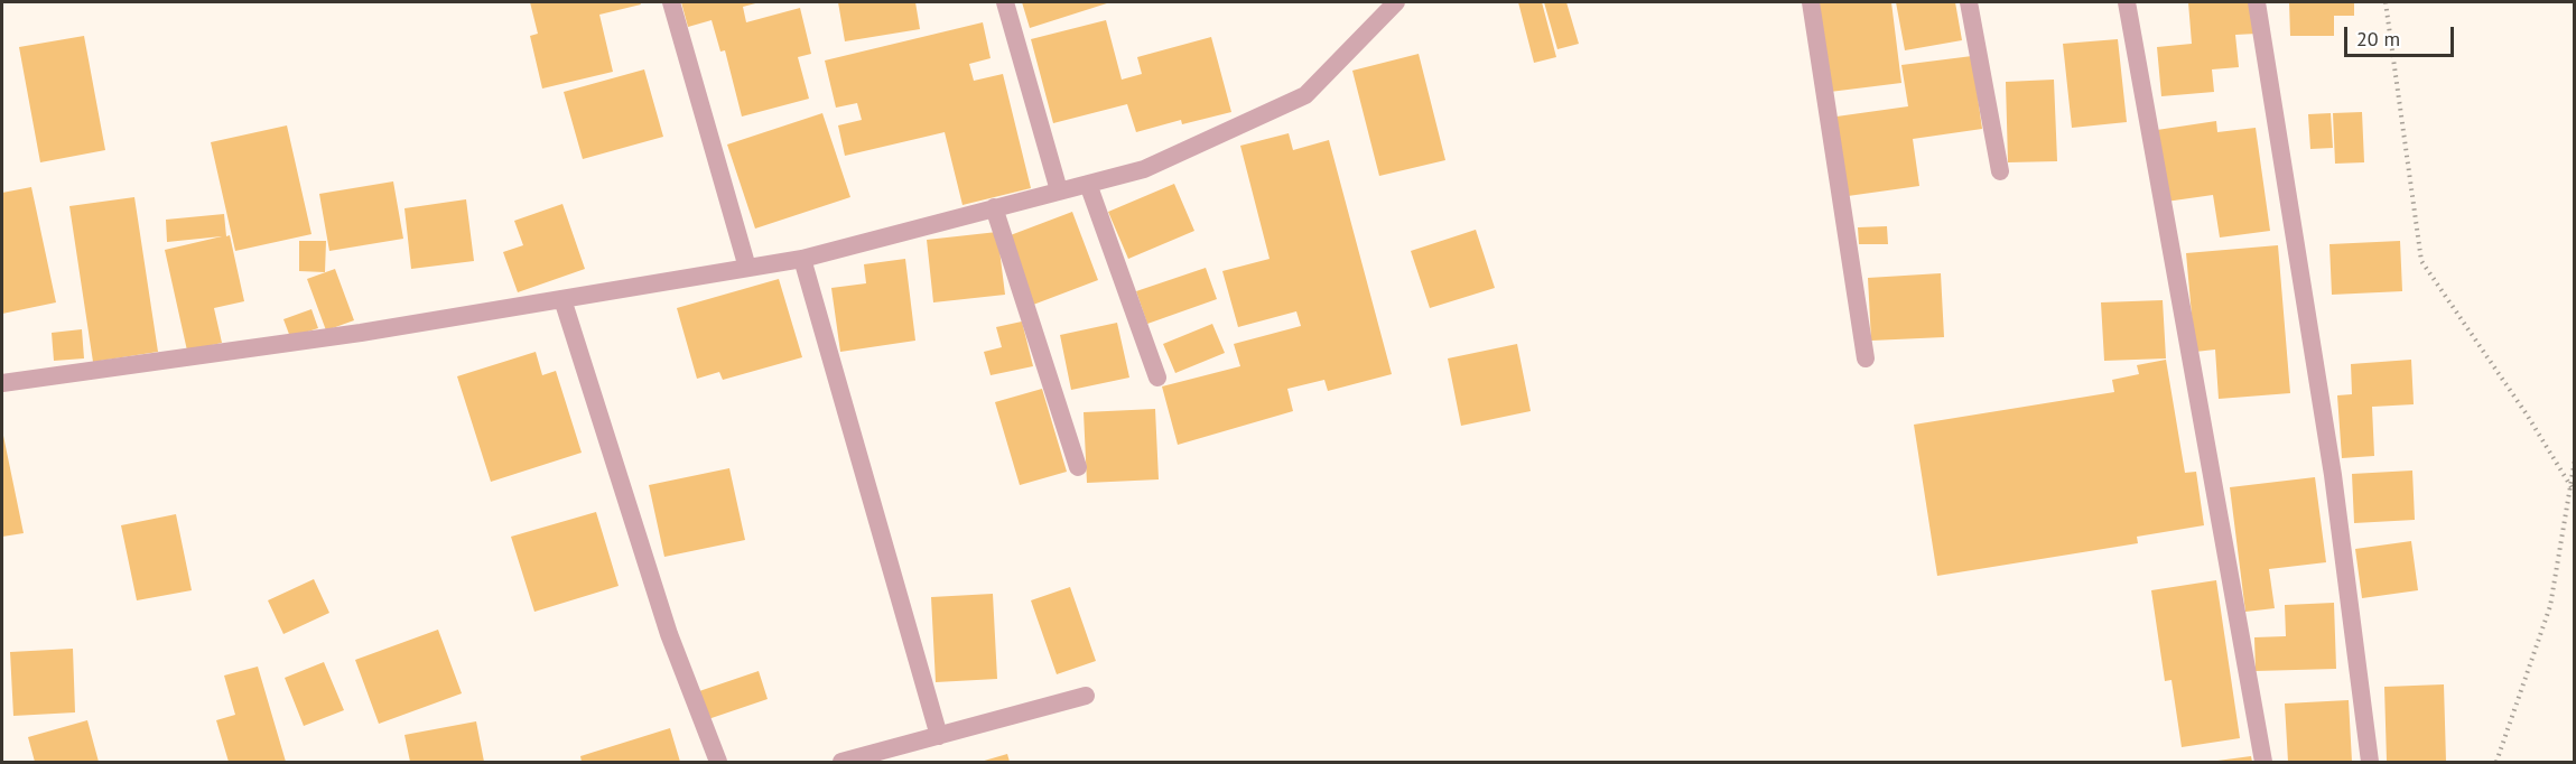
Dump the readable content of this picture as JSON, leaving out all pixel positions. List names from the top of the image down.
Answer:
{
  "scale_bar": "20 m"
}
